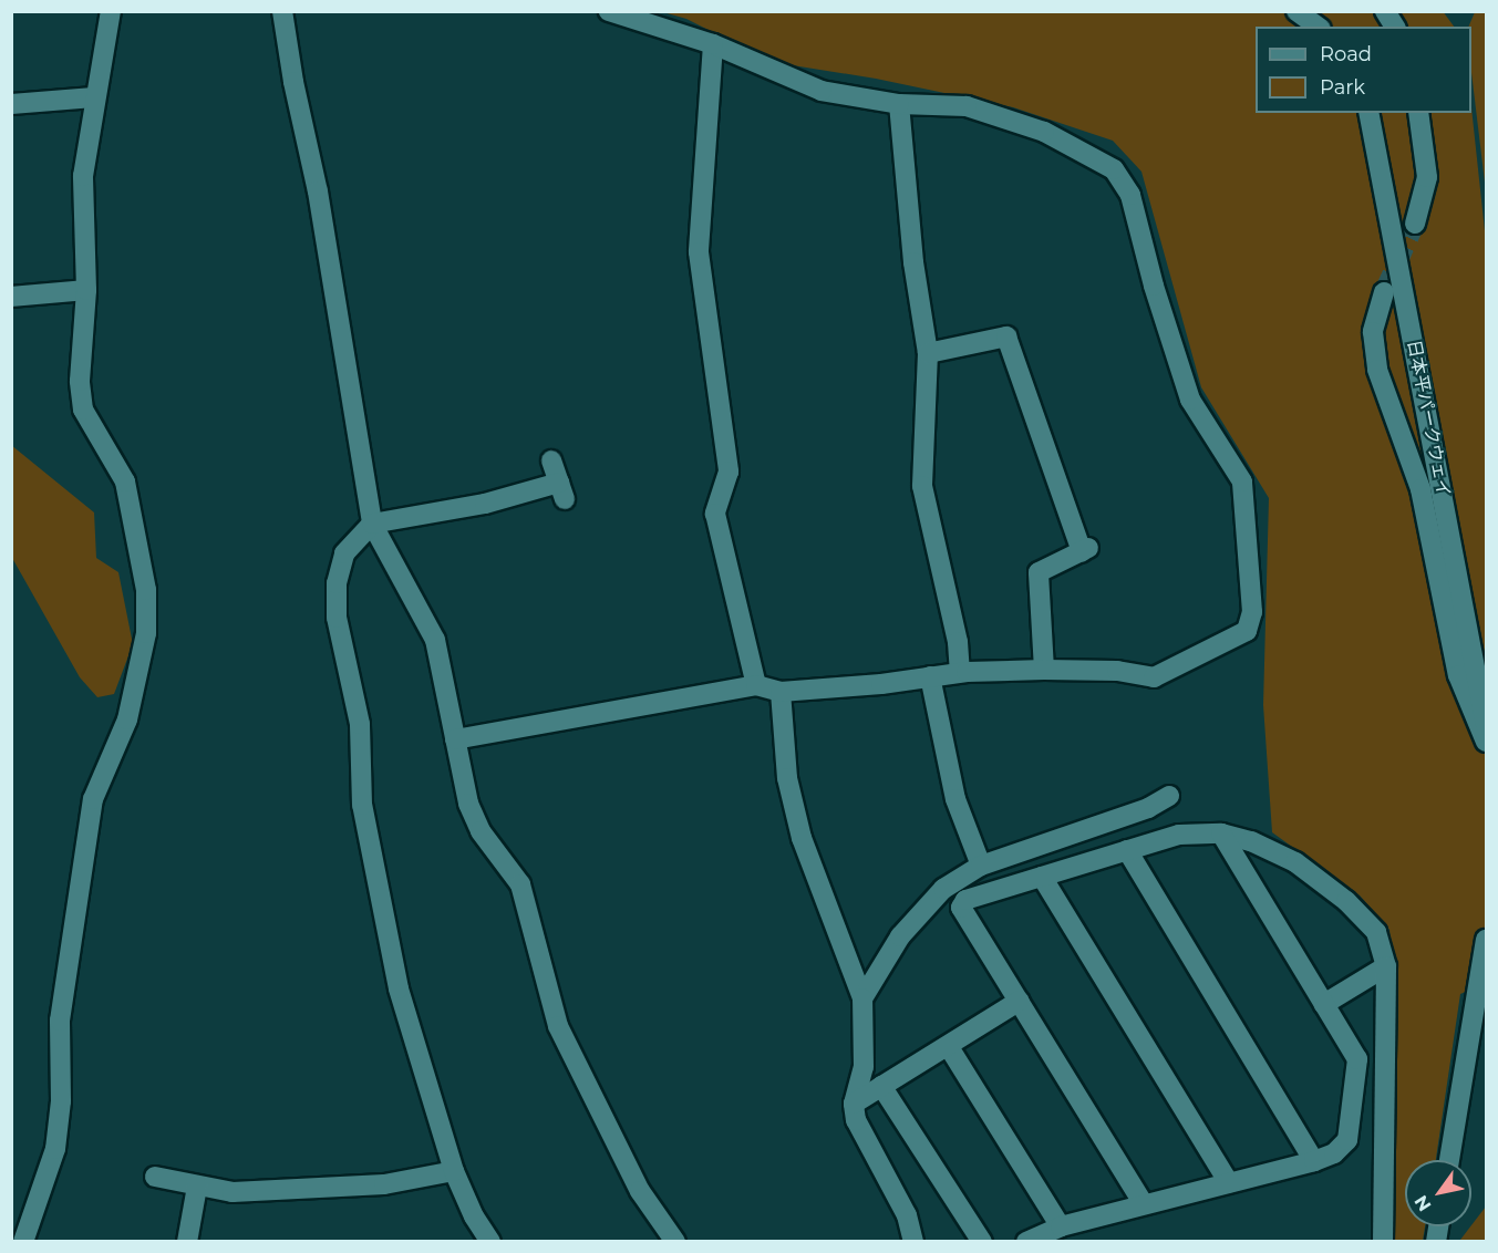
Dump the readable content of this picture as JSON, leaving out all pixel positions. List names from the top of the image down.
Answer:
{
  "streets": {
    "street": ["日本平パークウェイ"]
  },
  "legend": ["Road", "Park"],
  "north": "bottom left"
}
